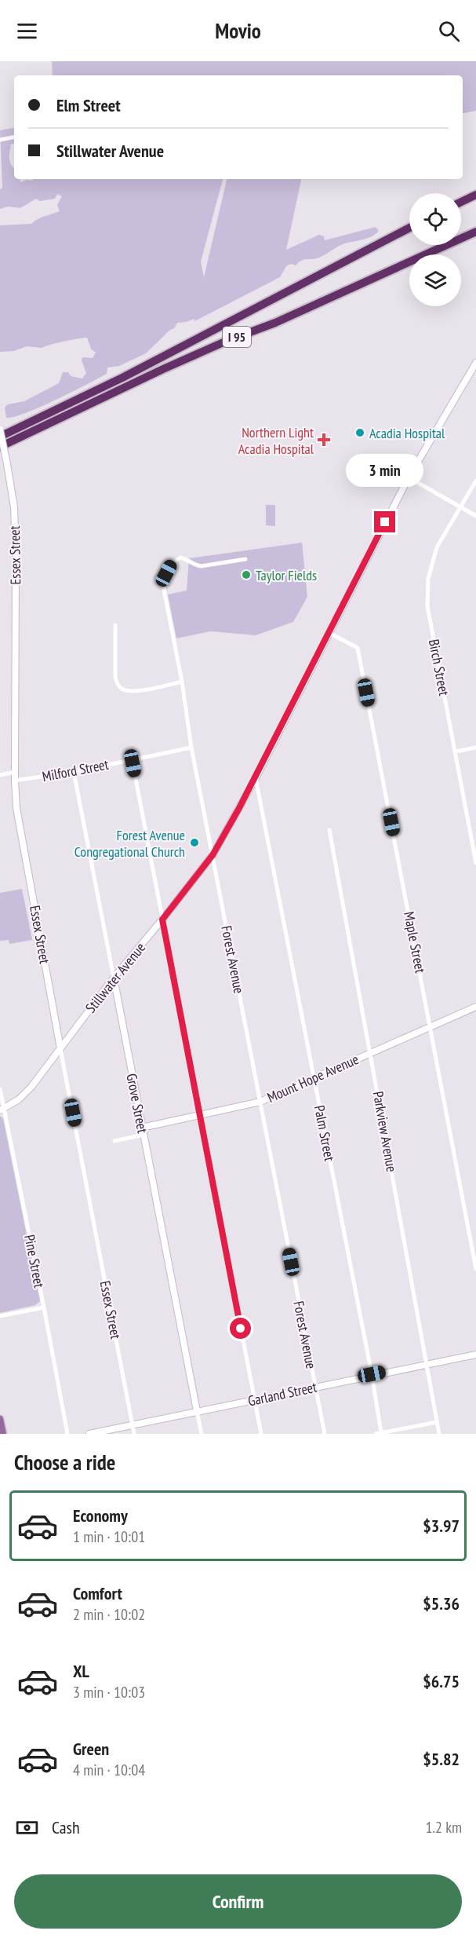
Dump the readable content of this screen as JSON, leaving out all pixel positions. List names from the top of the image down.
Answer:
{
  "streets": {
    "highway": ["I 95"],
    "street": [
      "Essex Street",
      "Birch Street",
      "Milford Street",
      "Maple Street",
      "Forest Avenue",
      "Stillwater Avenue",
      "Mount Hope Avenue",
      "Grove Street",
      "Parkview Avenue",
      "Palm Street",
      "Pine Street",
      "Garland Street"
    ]
  },
  "crossings": [
    ["Essex Street", "Milford Street"],
    ["Essex Street", "Stillwater Avenue"],
    ["Essex Street", "Garland Street"],
    ["Milford Street", "Forest Avenue"],
    ["Milford Street", "Grove Street"],
    ["Maple Street", "Stillwater Avenue"],
    ["Maple Street", "Mount Hope Avenue"],
    ["Forest Avenue", "Stillwater Avenue"],
    ["Forest Avenue", "Mount Hope Avenue"],
    ["Forest Avenue", "Garland Street"],
    ["Stillwater Avenue", "Grove Street"],
    ["Stillwater Avenue", "Palm Street"],
    ["Stillwater Avenue", "Pine Street"],
    ["Mount Hope Avenue", "Grove Street"],
    ["Mount Hope Avenue", "Parkview Avenue"],
    ["Mount Hope Avenue", "Palm Street"],
    ["Grove Street", "Garland Street"],
    ["Parkview Avenue", "Garland Street"],
    ["Palm Street", "Garland Street"]
  ],
  "places": {
    "other": ["Acadia Hospital", "Taylor Fields", "Forest Avenue Congregational Church"],
    "health": ["Northern Light Acadia Hospital"]
  },
  "page": {
    "header": "Movio",
    "banner": ["Elm Street", "Stillwater Avenue"],
    "bubble": "3 min",
    "heading": "Choose a ride",
    "list": [
      {
        "name": "Economy",
        "note": "1 min · 10:01",
        "value": "$3.97"
      },
      {
        "name": "Comfort",
        "note": "2 min · 10:02",
        "value": "$5.36"
      },
      {
        "name": "XL",
        "note": "3 min · 10:03",
        "value": "$6.75"
      },
      {
        "name": "Green",
        "note": "4 min · 10:04",
        "value": "$5.82"
      }
    ],
    "pay": ["Cash", "1.2 km"],
    "buttons": "Confirm"
  }
}
